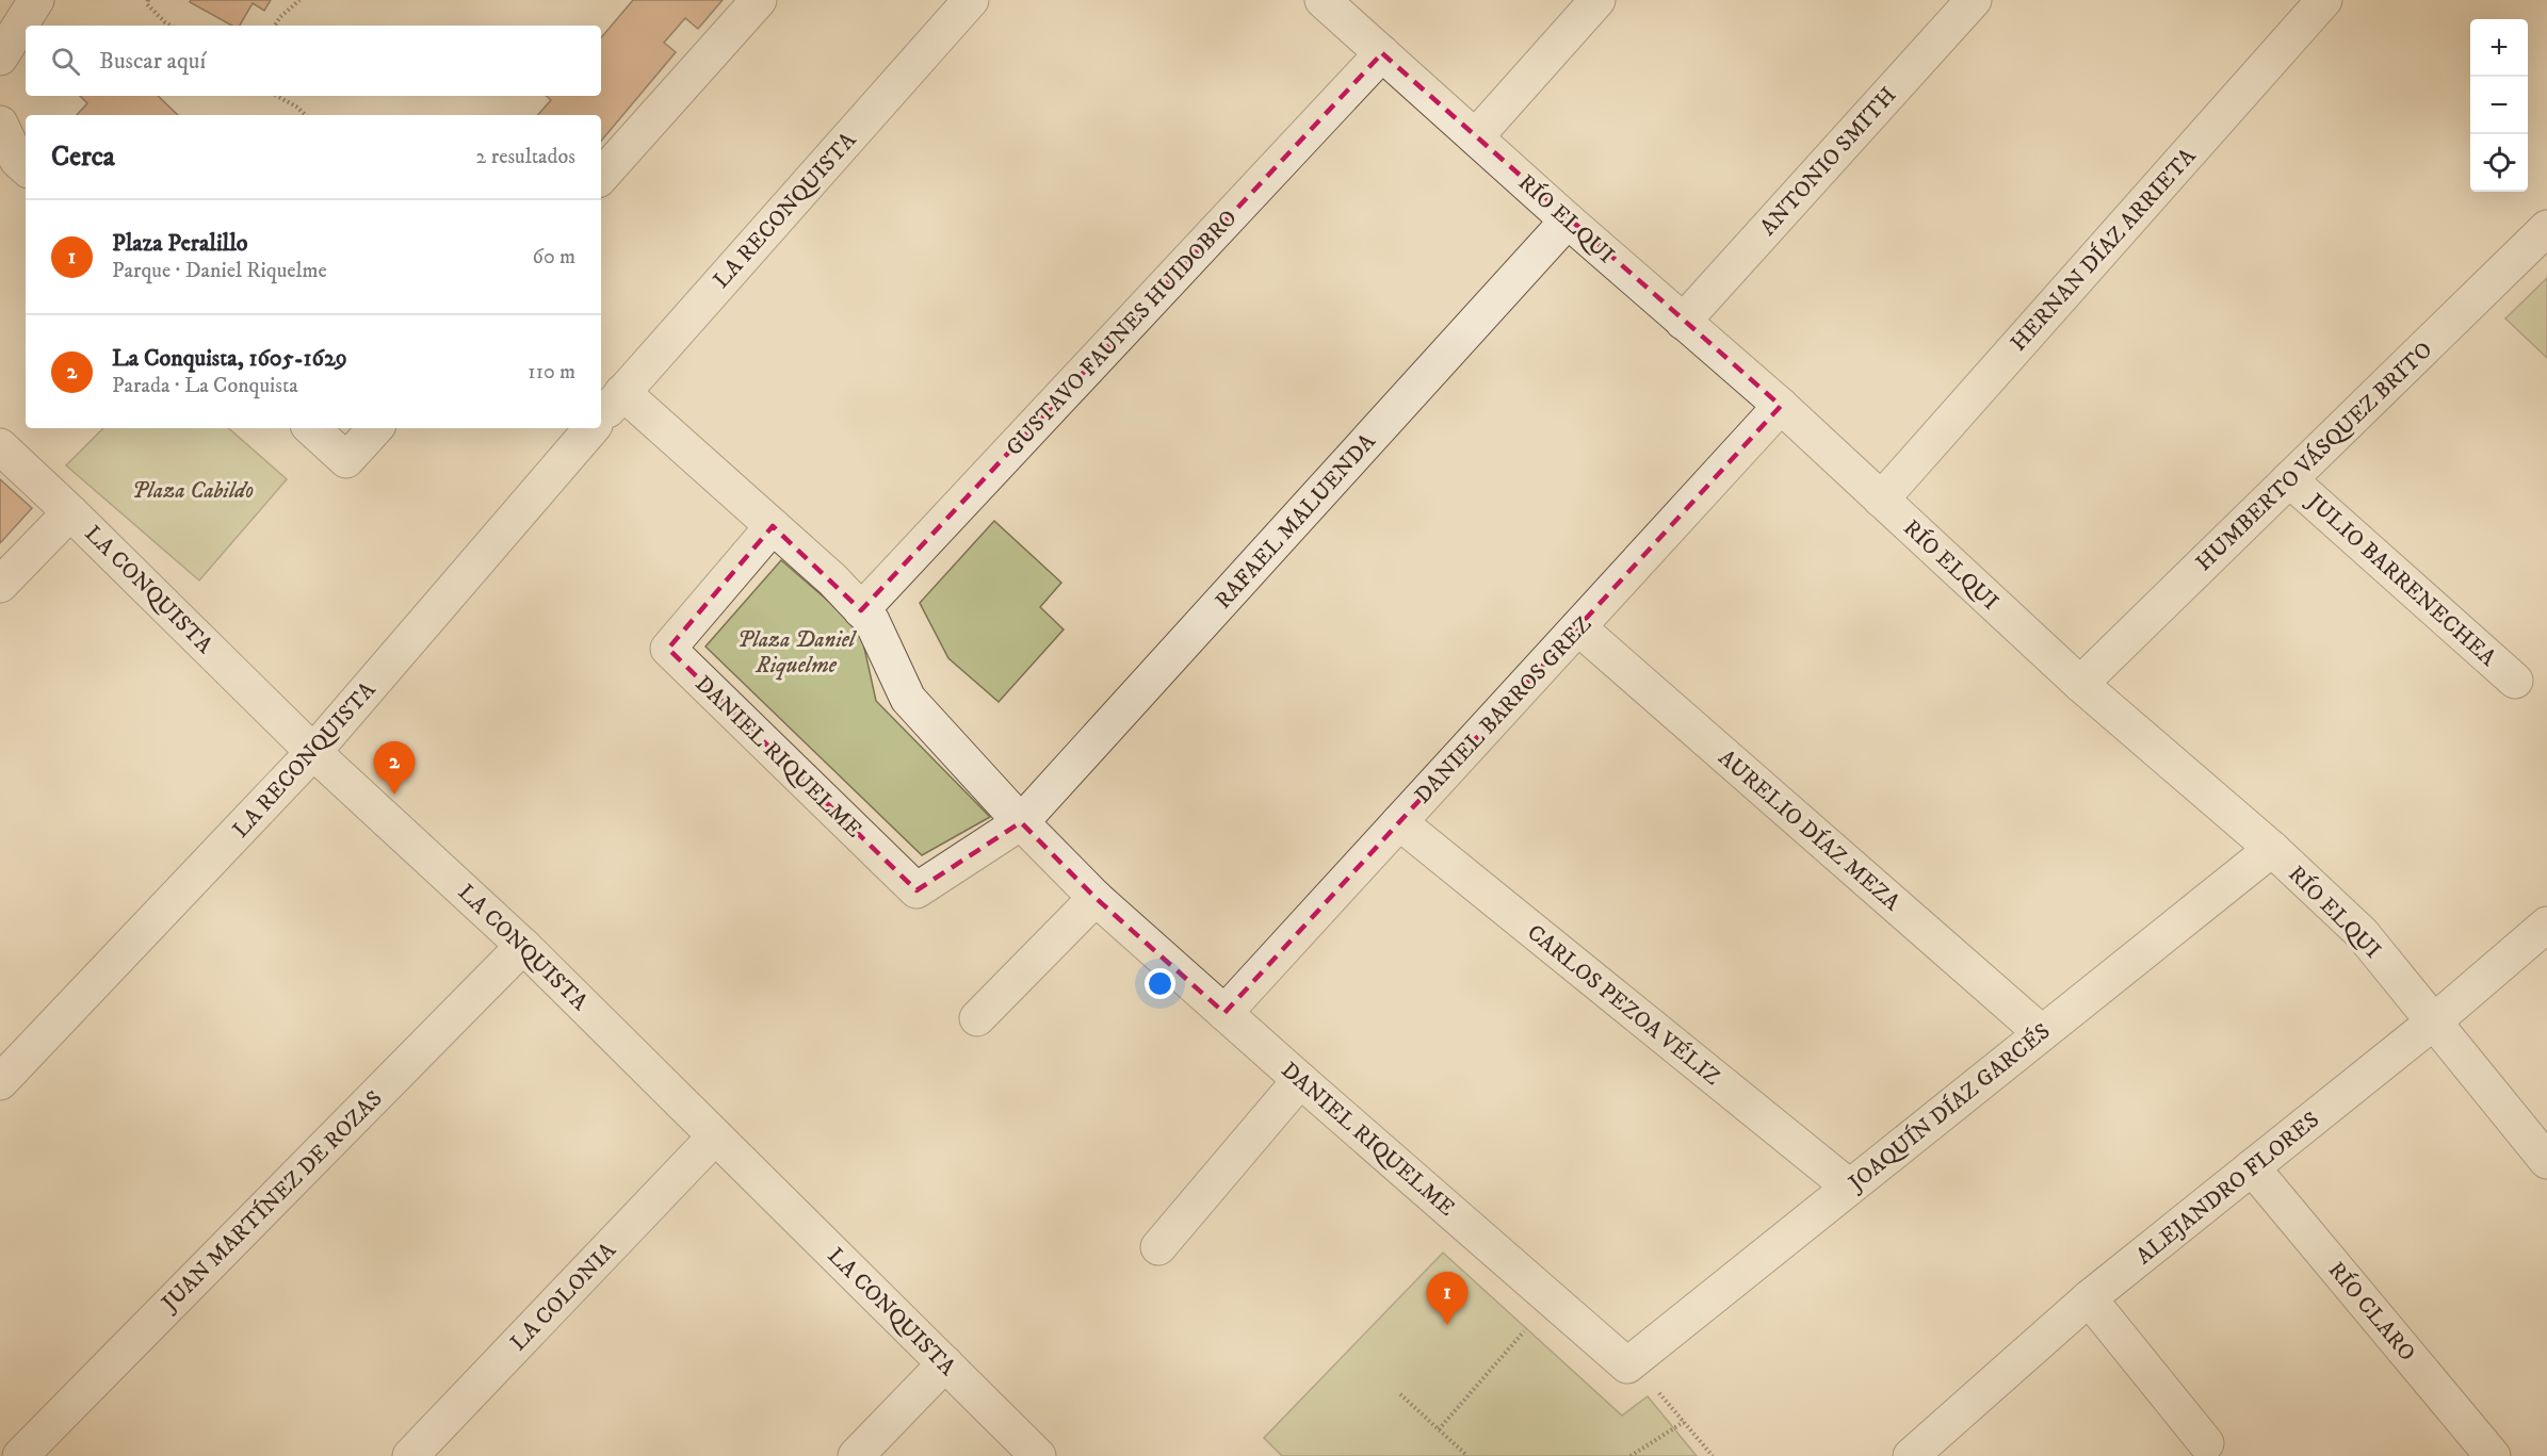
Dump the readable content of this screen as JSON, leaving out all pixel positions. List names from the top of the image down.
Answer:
{
  "streets": {
    "street": [
      "ANTONIO SMITH",
      "LA RECONQUISTA",
      "RÍO ELQUI",
      "HERNAN DÍAZ ARRIETA",
      "GUSTAVO FAUNES HUIDOBRO",
      "HUMBERTO VÁSQUEZ BRITO",
      "RAFAEL MALUENDA",
      "JULIO BARRENECHEA",
      "LA CONQUISTA",
      "DANIEL BARROS GREZ",
      "DANIEL RIQUELME",
      "AURELIO DÍAZ MEZA",
      "CARLOS PEZOA VÉLIZ",
      "JOAQUÍN DÍAZ GARCÉS",
      "ALEJANDRO FLORES",
      "JUAN MARTÍNEZ DE ROZAS",
      "LA COLONIA",
      "RÍO CLARO"
    ]
  },
  "crossings": [
    ["ANTONIO SMITH", "RÍO ELQUI"],
    ["LA RECONQUISTA", "LA CONQUISTA"],
    ["LA RECONQUISTA", "DANIEL RIQUELME"],
    ["RÍO ELQUI", "HERNAN DÍAZ ARRIETA"],
    ["RÍO ELQUI", "GUSTAVO FAUNES HUIDOBRO"],
    ["RÍO ELQUI", "HUMBERTO VÁSQUEZ BRITO"],
    ["RÍO ELQUI", "RAFAEL MALUENDA"],
    ["RÍO ELQUI", "DANIEL BARROS GREZ"],
    ["RÍO ELQUI", "JOAQUÍN DÍAZ GARCÉS"],
    ["RÍO ELQUI", "ALEJANDRO FLORES"],
    ["GUSTAVO FAUNES HUIDOBRO", "DANIEL RIQUELME"],
    ["HUMBERTO VÁSQUEZ BRITO", "JULIO BARRENECHEA"],
    ["RAFAEL MALUENDA", "DANIEL RIQUELME"],
    ["LA CONQUISTA", "JUAN MARTÍNEZ DE ROZAS"],
    ["LA CONQUISTA", "LA COLONIA"],
    ["DANIEL BARROS GREZ", "DANIEL RIQUELME"],
    ["DANIEL BARROS GREZ", "AURELIO DÍAZ MEZA"],
    ["DANIEL BARROS GREZ", "CARLOS PEZOA VÉLIZ"],
    ["DANIEL RIQUELME", "JOAQUÍN DÍAZ GARCÉS"],
    ["AURELIO DÍAZ MEZA", "JOAQUÍN DÍAZ GARCÉS"],
    ["CARLOS PEZOA VÉLIZ", "JOAQUÍN DÍAZ GARCÉS"],
    ["ALEJANDRO FLORES", "RÍO CLARO"]
  ],
  "parks": ["Plaza Cabildo", "Plaza Daniel Riquelme"],
  "page": {
    "map_buttons": ["+", "−"],
    "search": "Buscar aquí",
    "heading": ["Cerca", "2 resultados"],
    "list": [
      {
        "mark": "1",
        "name": "Plaza Peralillo",
        "note": "Parque · Daniel Riquelme",
        "value": "60 m"
      },
      {
        "mark": "2",
        "name": "La Conquista, 1605-1629",
        "note": "Parada · La Conquista",
        "value": "110 m"
      }
    ],
    "pins": ["2", "1"]
  }
}
